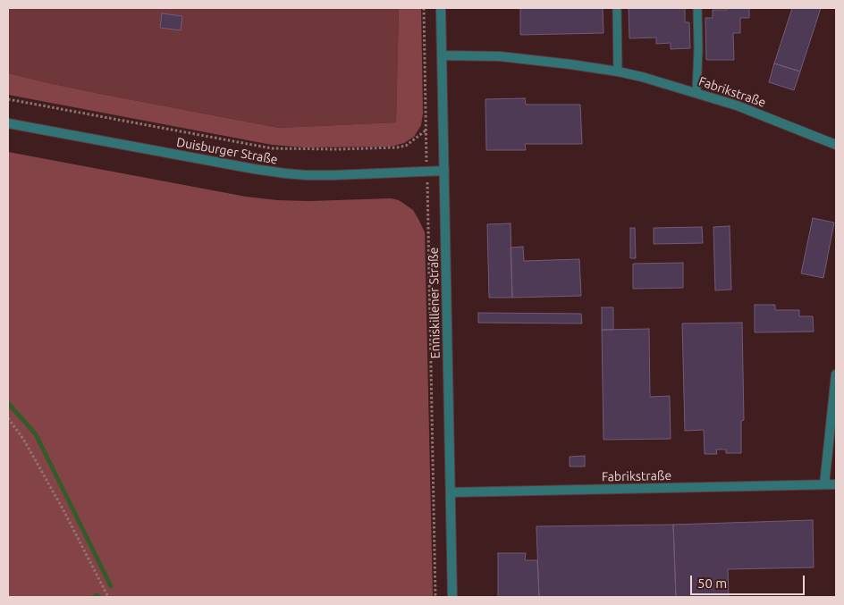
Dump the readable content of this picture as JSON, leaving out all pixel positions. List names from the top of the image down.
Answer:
{
  "streets": {
    "street": ["Fabrikstraße", "Duisburger Straße", "Enniskillener Straße"]
  },
  "crossings": [
    ["Fabrikstraße", "Enniskillener Straße"],
    ["Duisburger Straße", "Enniskillener Straße"]
  ],
  "scale_bar": "50 m"
}
